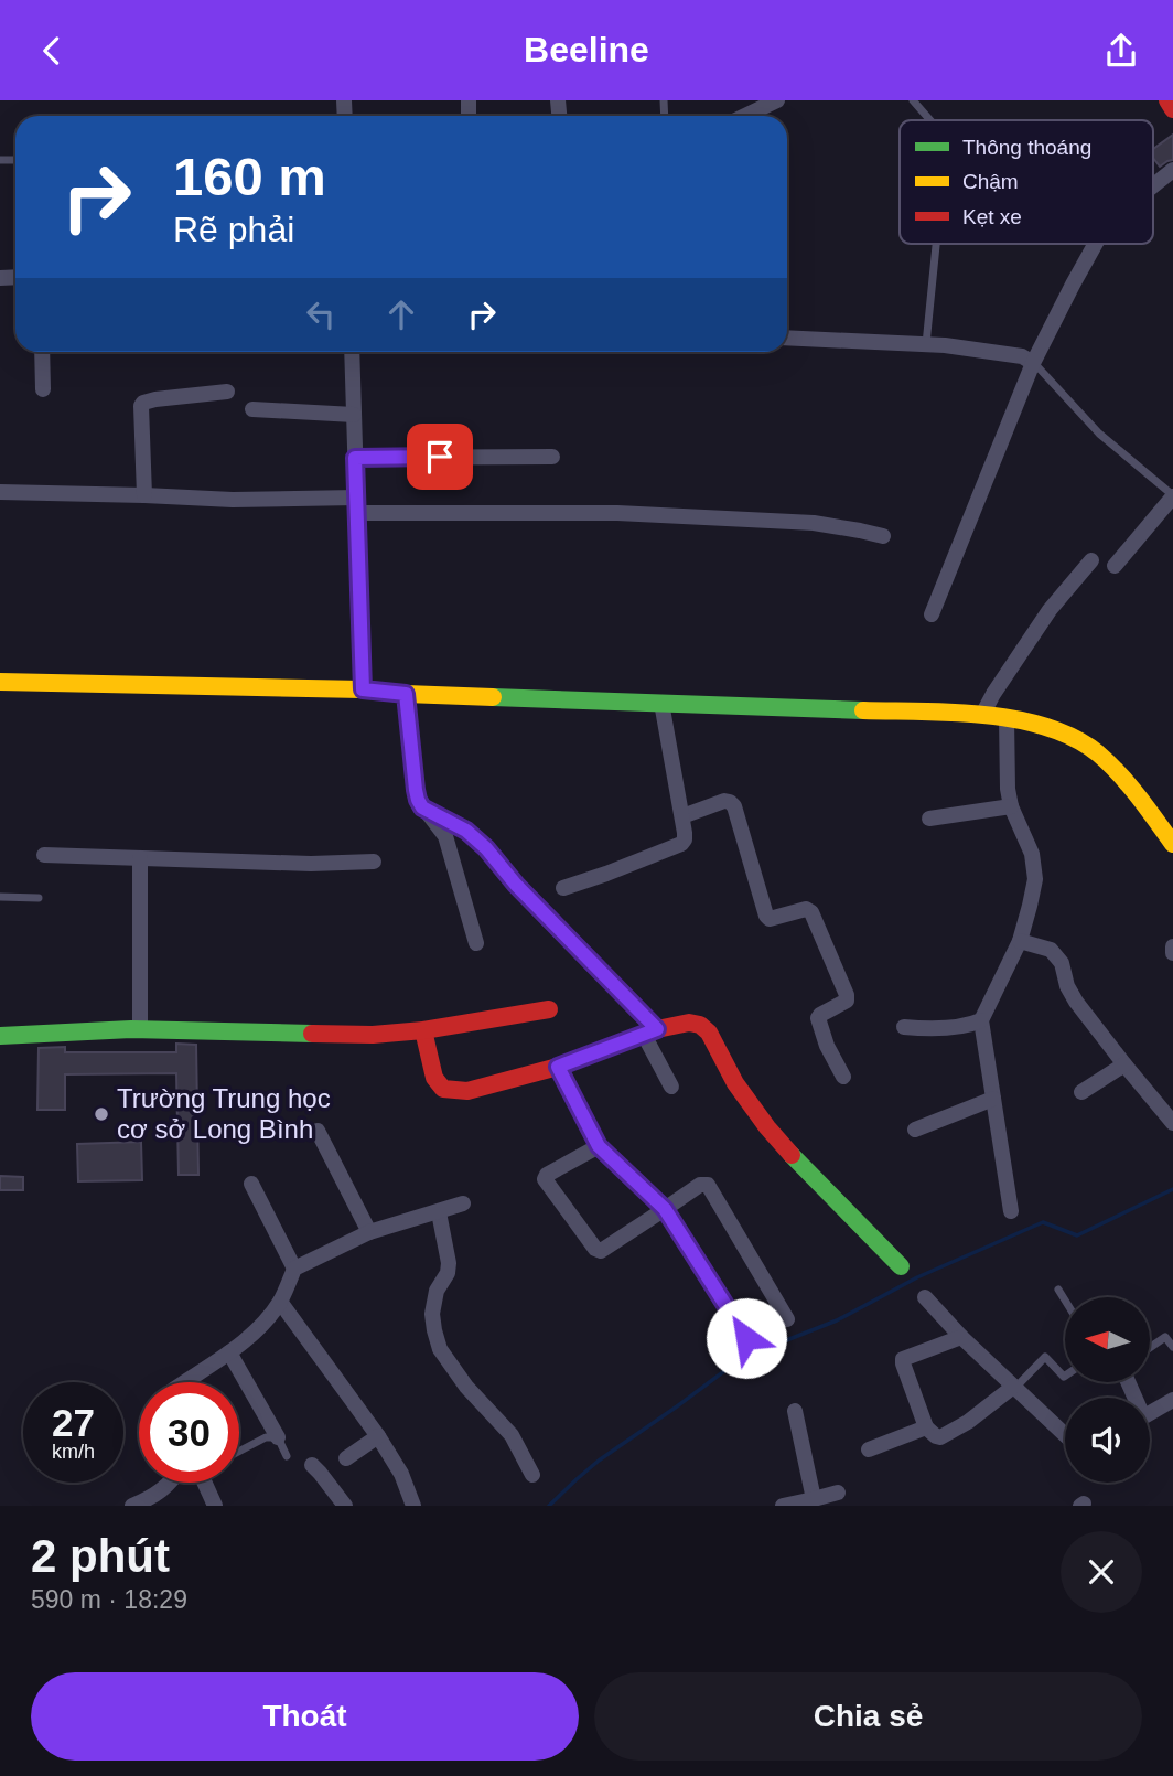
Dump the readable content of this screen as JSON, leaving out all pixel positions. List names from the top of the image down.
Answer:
{
  "places": ["Trường Trung học cơ sở Long Bình"],
  "legend": ["Thông thoáng", "Chậm", "Kẹt xe"],
  "north": "left",
  "page": {
    "header": "Beeline",
    "turn": ["160 m", "Rẽ phải"],
    "speed": "27 km/h",
    "limit": "30",
    "heading": ["2 phút", "590 m · 18:29"],
    "buttons": ["Thoát", "Chia sẻ"]
  }
}
